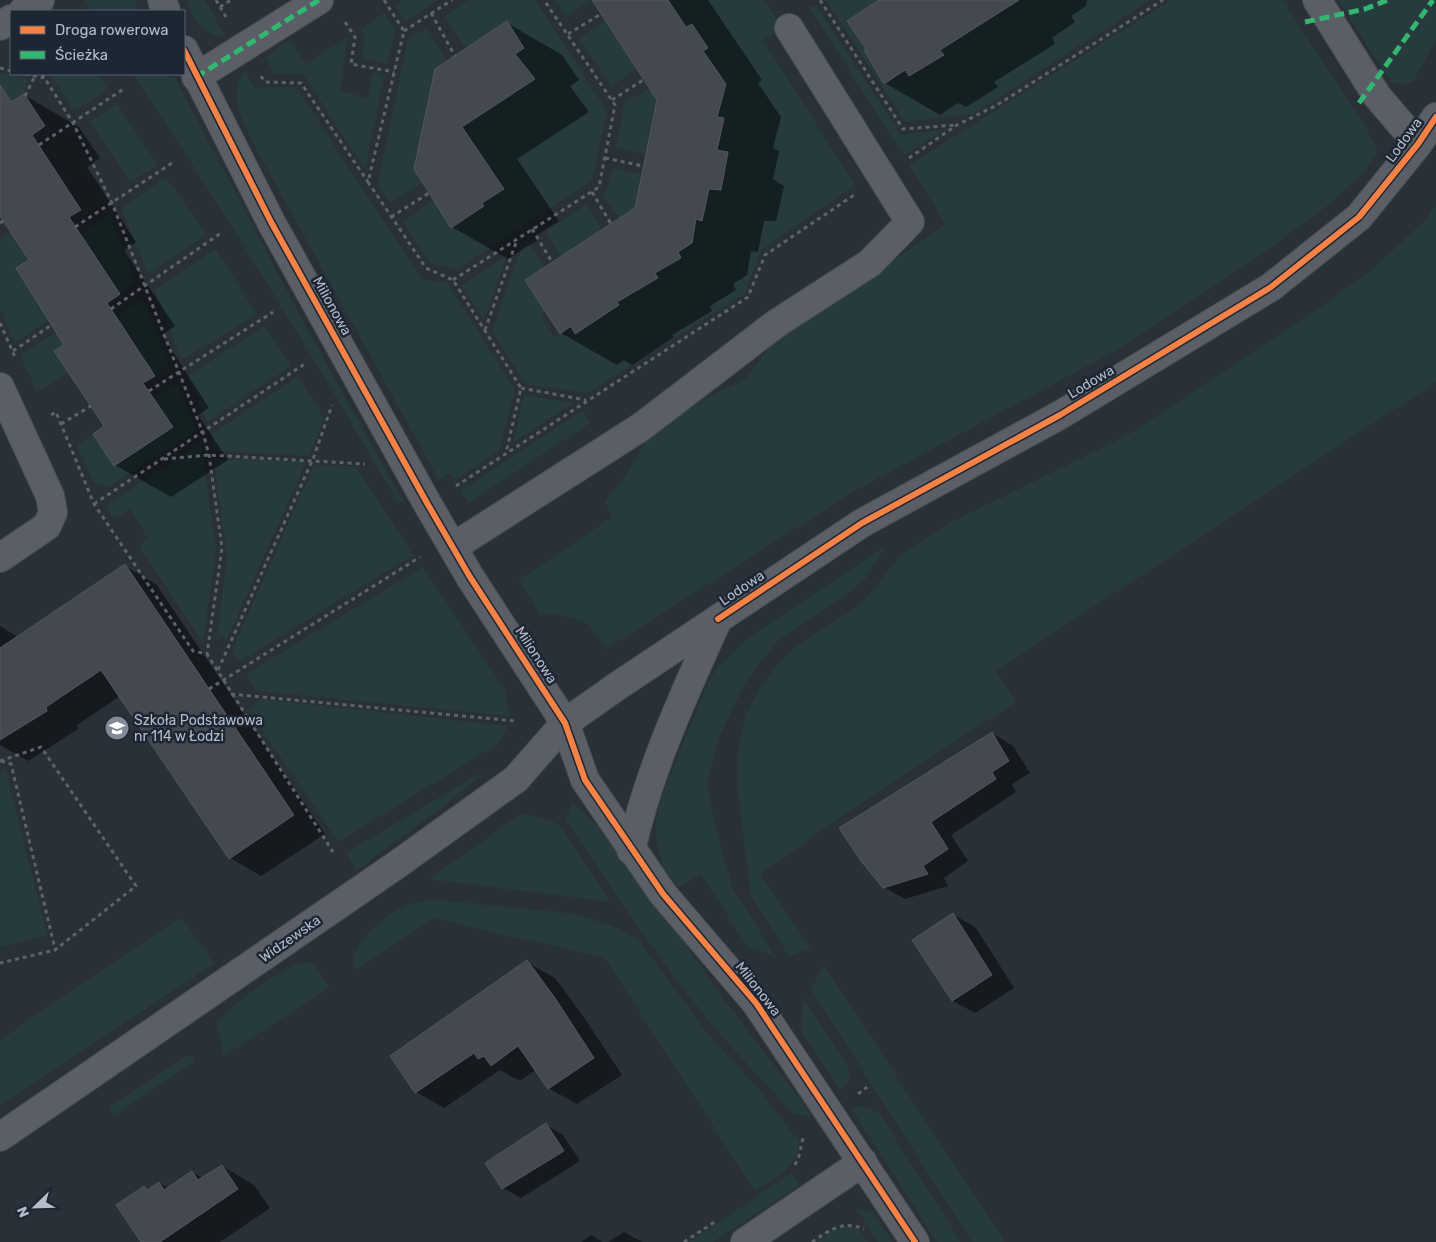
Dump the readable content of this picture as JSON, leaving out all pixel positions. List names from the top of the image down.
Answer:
{
  "streets": {
    "street": ["Lodowa", "Milionowa", "Widzewska"]
  },
  "crossings": [
    ["Lodowa", "Milionowa"],
    ["Lodowa", "Widzewska"],
    ["Milionowa", "Widzewska"]
  ],
  "places": {
    "school or university": ["Szkoła Podstawowa nr 114 w Łodzi"]
  },
  "legend": ["Droga rowerowa", "Ścieżka"],
  "north": "bottom left"
}
